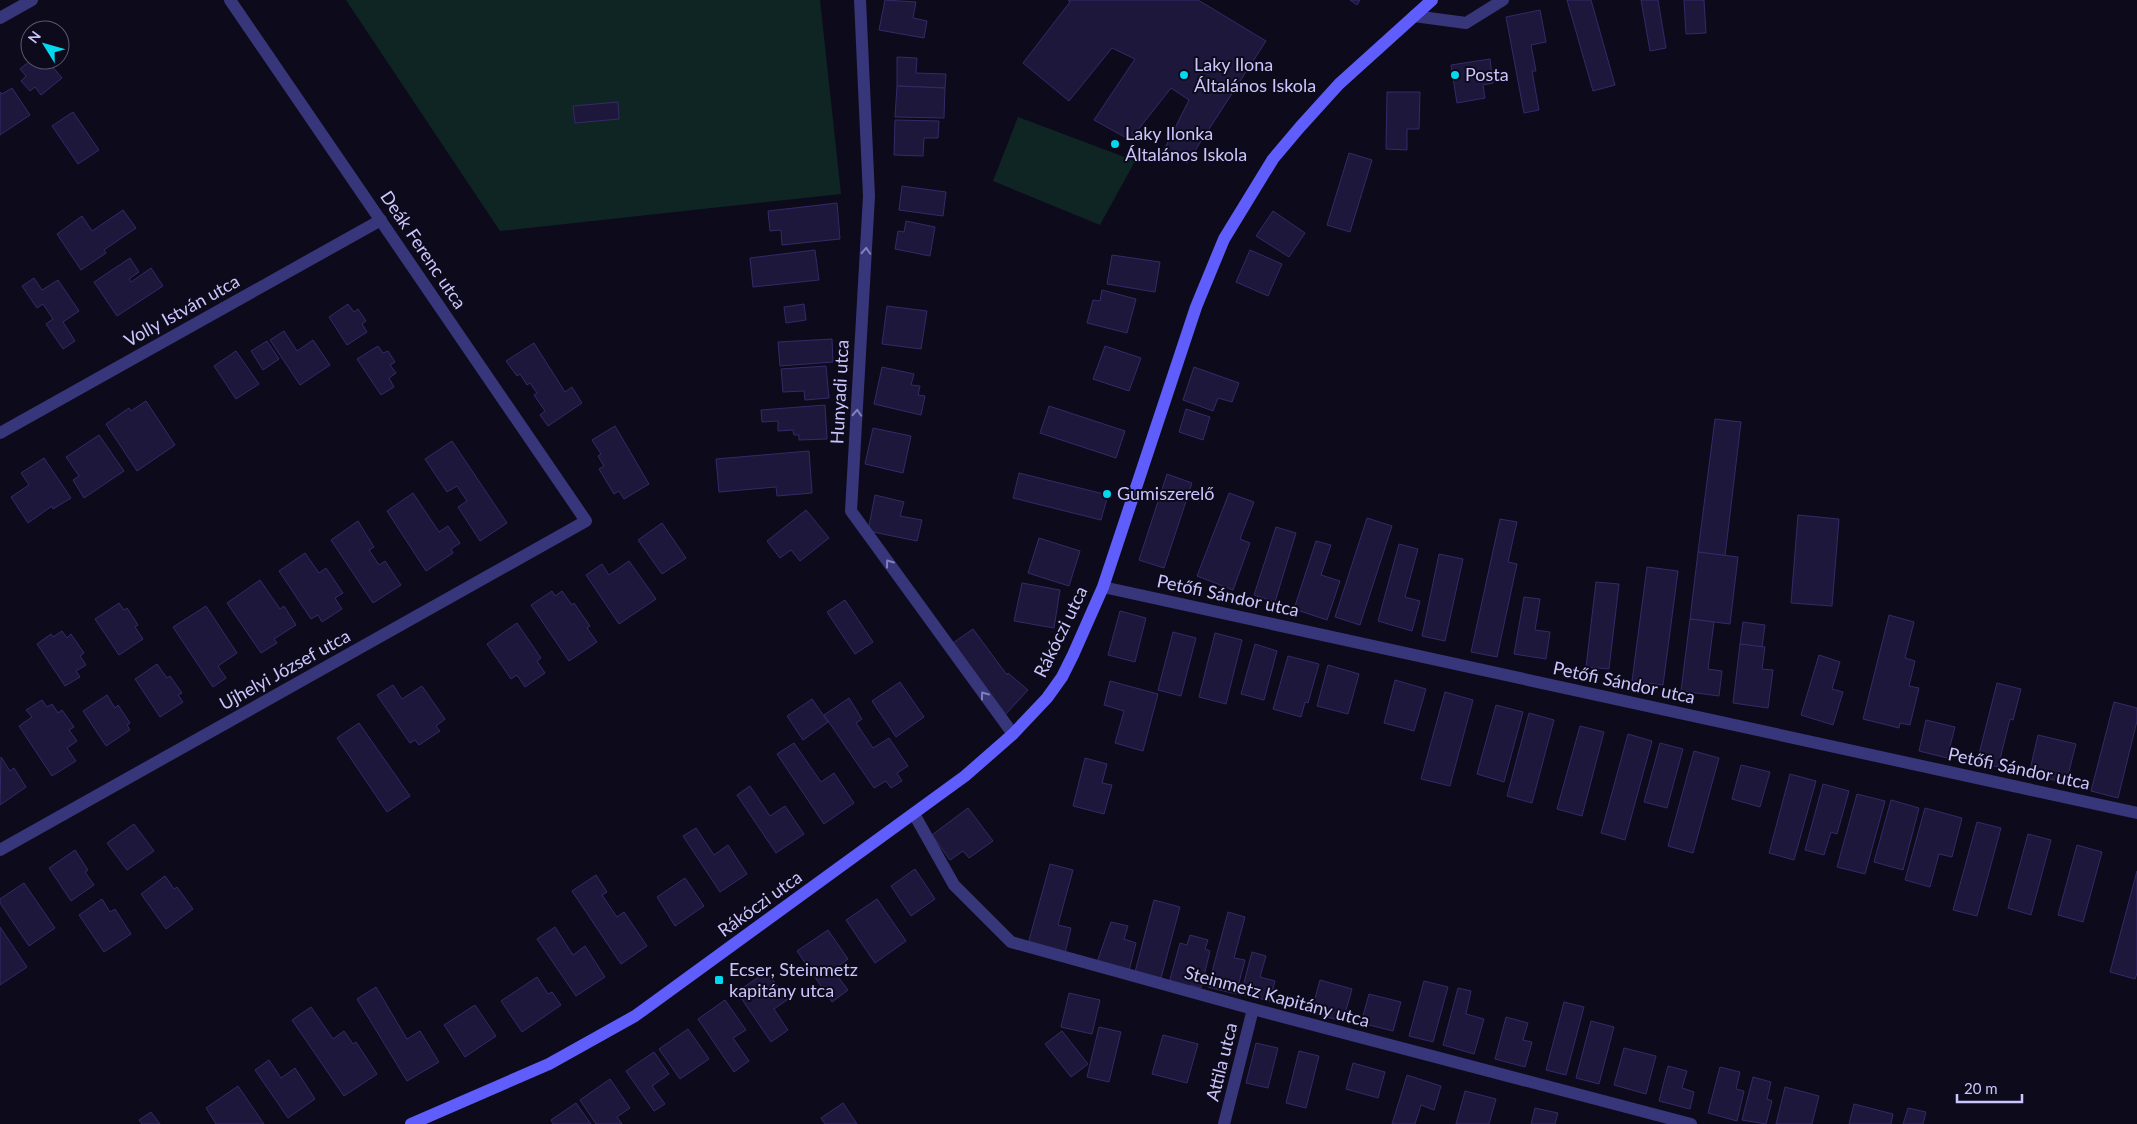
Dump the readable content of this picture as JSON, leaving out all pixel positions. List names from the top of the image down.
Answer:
{
  "streets": {
    "main road": ["Rákóczi utca"],
    "street": [
      "Deák Ferenc utca",
      "Volly István utca",
      "Hunyadi utca",
      "Petőfi Sándor utca",
      "Ujhelyi József utca",
      "Steinmetz Kapitány utca",
      "Attila utca"
    ]
  },
  "crossings": [
    ["Deák Ferenc utca", "Volly István utca"],
    ["Deák Ferenc utca", "Ujhelyi József utca"],
    ["Hunyadi utca", "Rákóczi utca"],
    ["Petőfi Sándor utca", "Rákóczi utca"],
    ["Rákóczi utca", "Steinmetz Kapitány utca"],
    ["Steinmetz Kapitány utca", "Attila utca"]
  ],
  "one_way": ["Hunyadi utca"],
  "places": {
    "other": [
      "Laky Ilona Általános Iskola",
      "Posta",
      "Laky Ilonka Általános Iskola",
      "Gumiszerelő"
    ],
    "transit": ["Ecser, Steinmetz kapitány utca"]
  },
  "scale_bar": "20 m",
  "north": "top left"
}
